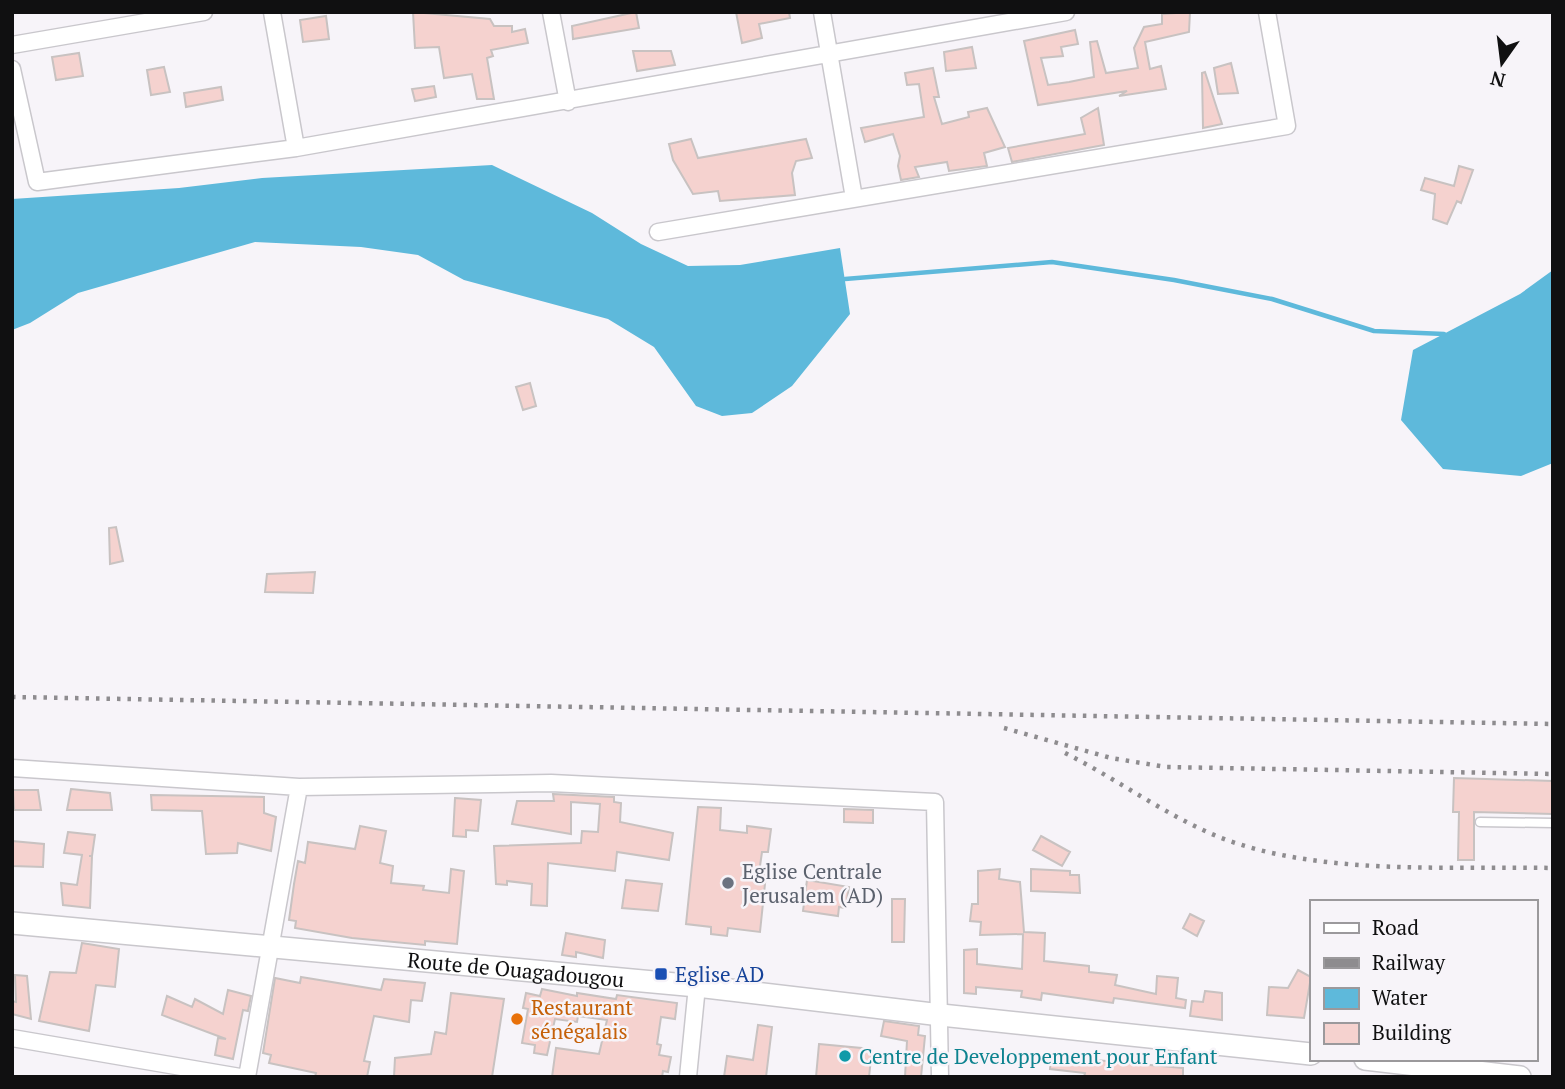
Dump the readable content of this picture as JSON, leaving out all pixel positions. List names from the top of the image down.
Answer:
{
  "streets": {
    "street": ["Route de Ouagadougou"]
  },
  "places": {
    "other": ["Eglise Centrale Jerusalem (AD)", "Restaurant sénégalais", "Centre de Developpement pour Enfant"],
    "transit": ["Eglise AD"]
  },
  "legend": [
    "Road",
    "Railway",
    "Water",
    "Building"
  ],
  "north": "bottom"
}
